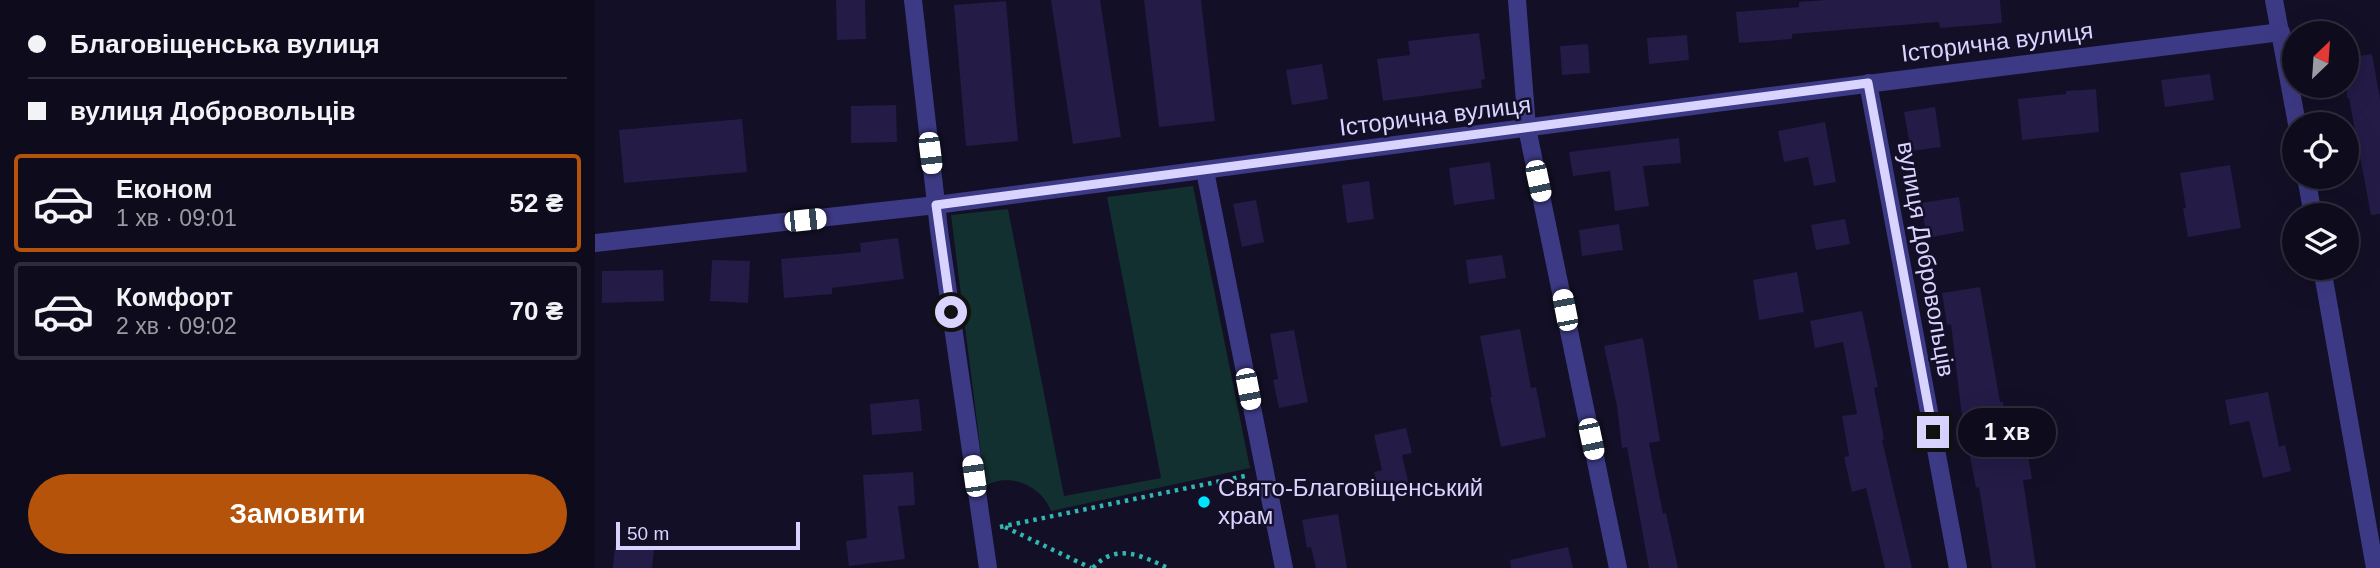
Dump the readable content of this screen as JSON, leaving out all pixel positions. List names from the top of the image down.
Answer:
{
  "streets": {
    "street": ["Історична вулиця", "вулиця Добровольців"]
  },
  "crossings": [
    ["Історична вулиця", "вулиця Добровольців"]
  ],
  "places": ["Свято-Благовіщенський храм"],
  "scale_bar": "50 m",
  "north": "top right",
  "page": {
    "banner": ["Благовіщенська вулиця", "вулиця Добровольців"],
    "list": [
      {
        "name": "Економ",
        "note": "1 хв · 09:01",
        "value": "52 ₴"
      },
      {
        "name": "Комфорт",
        "note": "2 хв · 09:02",
        "value": "70 ₴"
      }
    ],
    "bubble": "1 хв",
    "buttons": "Замовити",
    "scale": "50 m"
  }
}
